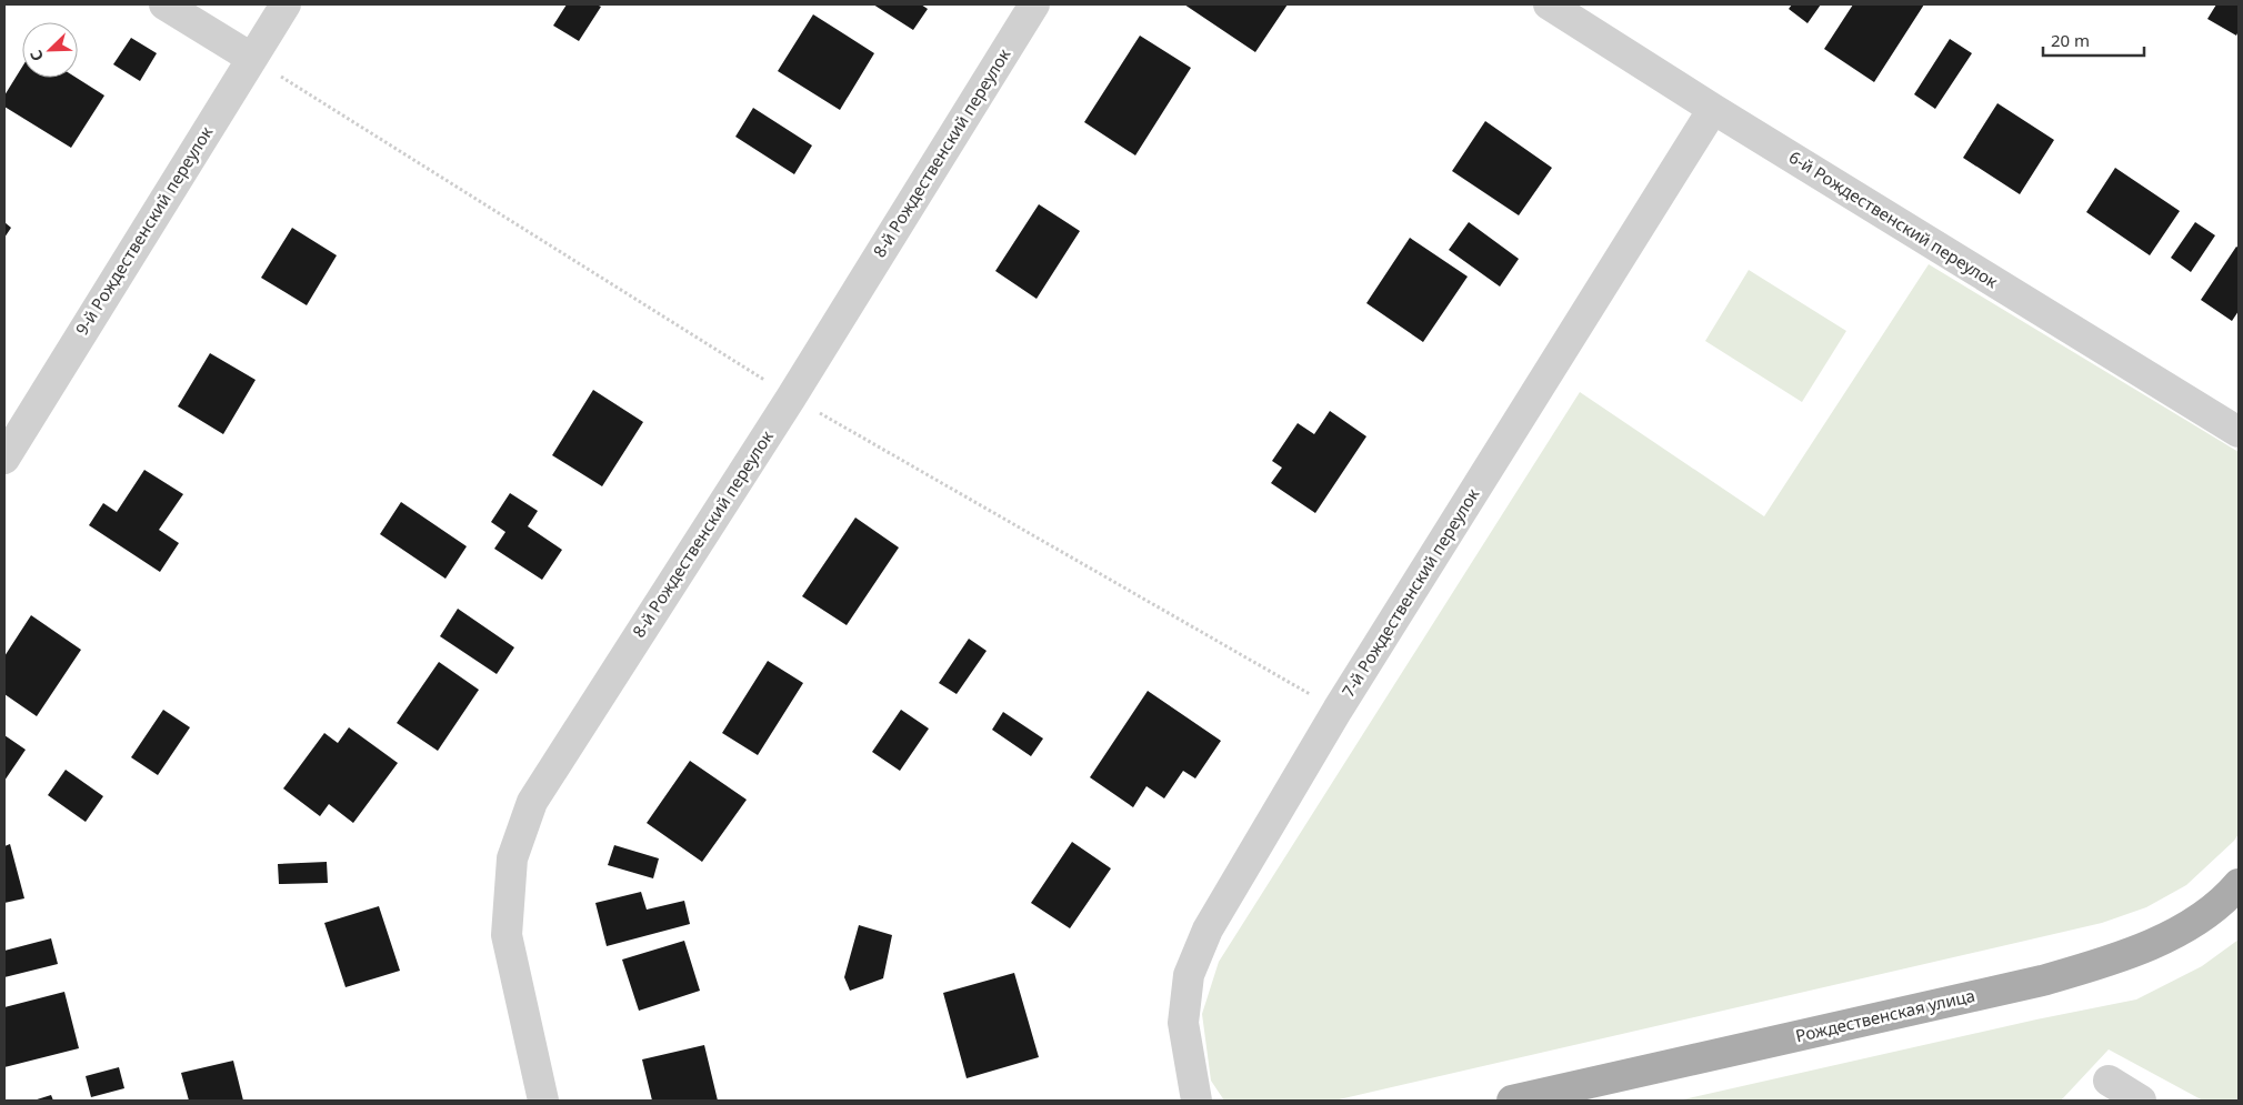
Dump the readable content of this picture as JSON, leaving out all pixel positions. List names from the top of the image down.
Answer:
{
  "streets": {
    "main road": ["Рождественская улица"],
    "street": [
      "8-й Рождественский переулок",
      "6-й Рождественский переулок",
      "9-й Рождественский переулок",
      "7-й Рождественский переулок"
    ]
  },
  "crossings": [
    ["6-й Рождественский переулок", "7-й Рождественский переулок"]
  ],
  "scale_bar": "20 m",
  "north": "bottom left"
}
